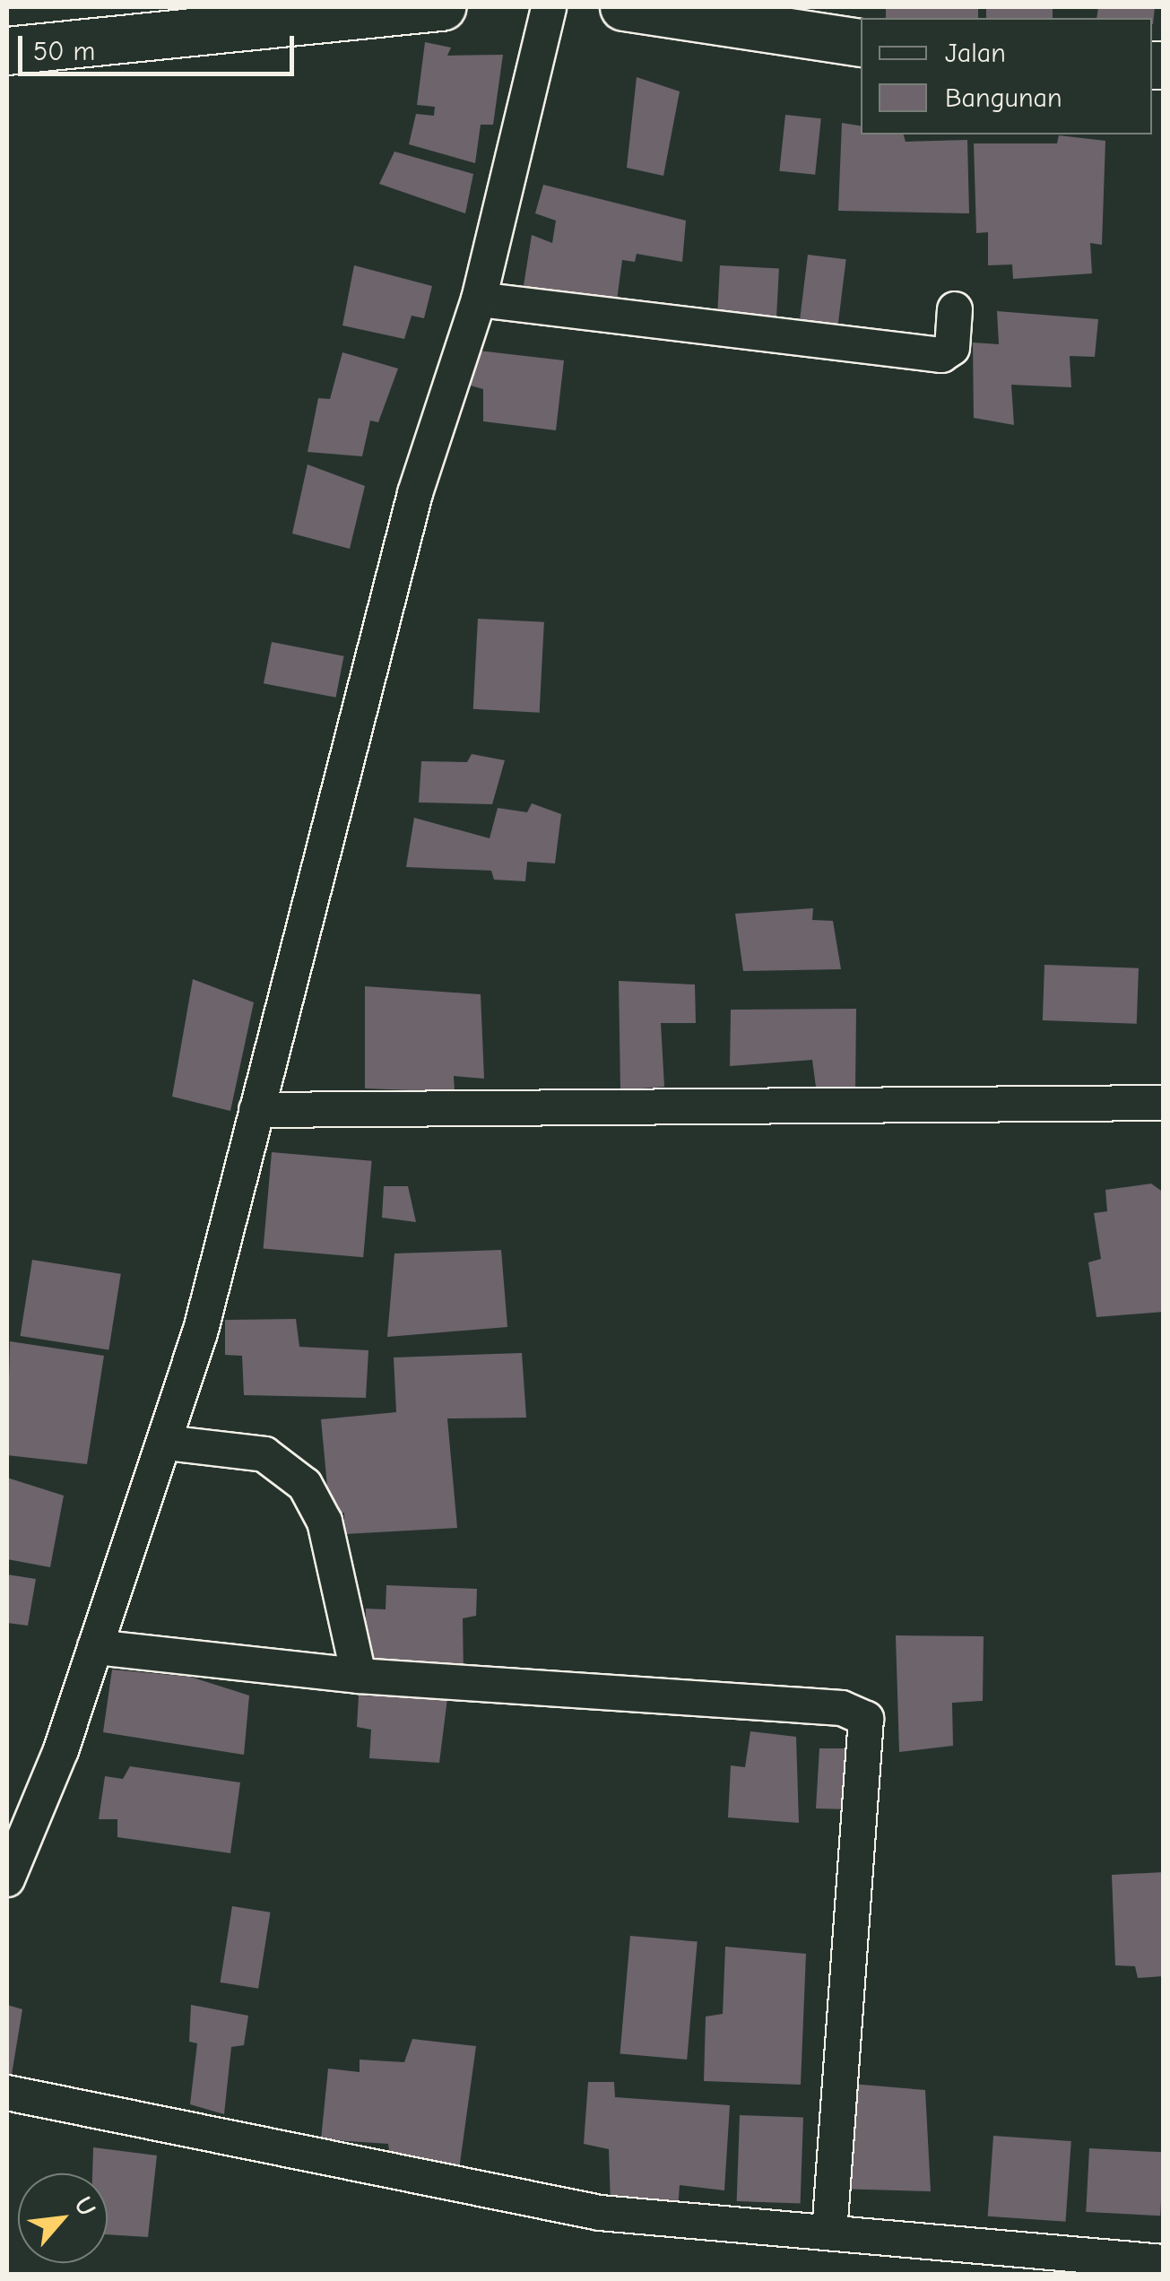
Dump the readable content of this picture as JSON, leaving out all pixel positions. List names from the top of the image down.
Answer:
{
  "legend": ["Jalan", "Bangunan"],
  "scale_bar": "50 m",
  "north": "top right"
}
